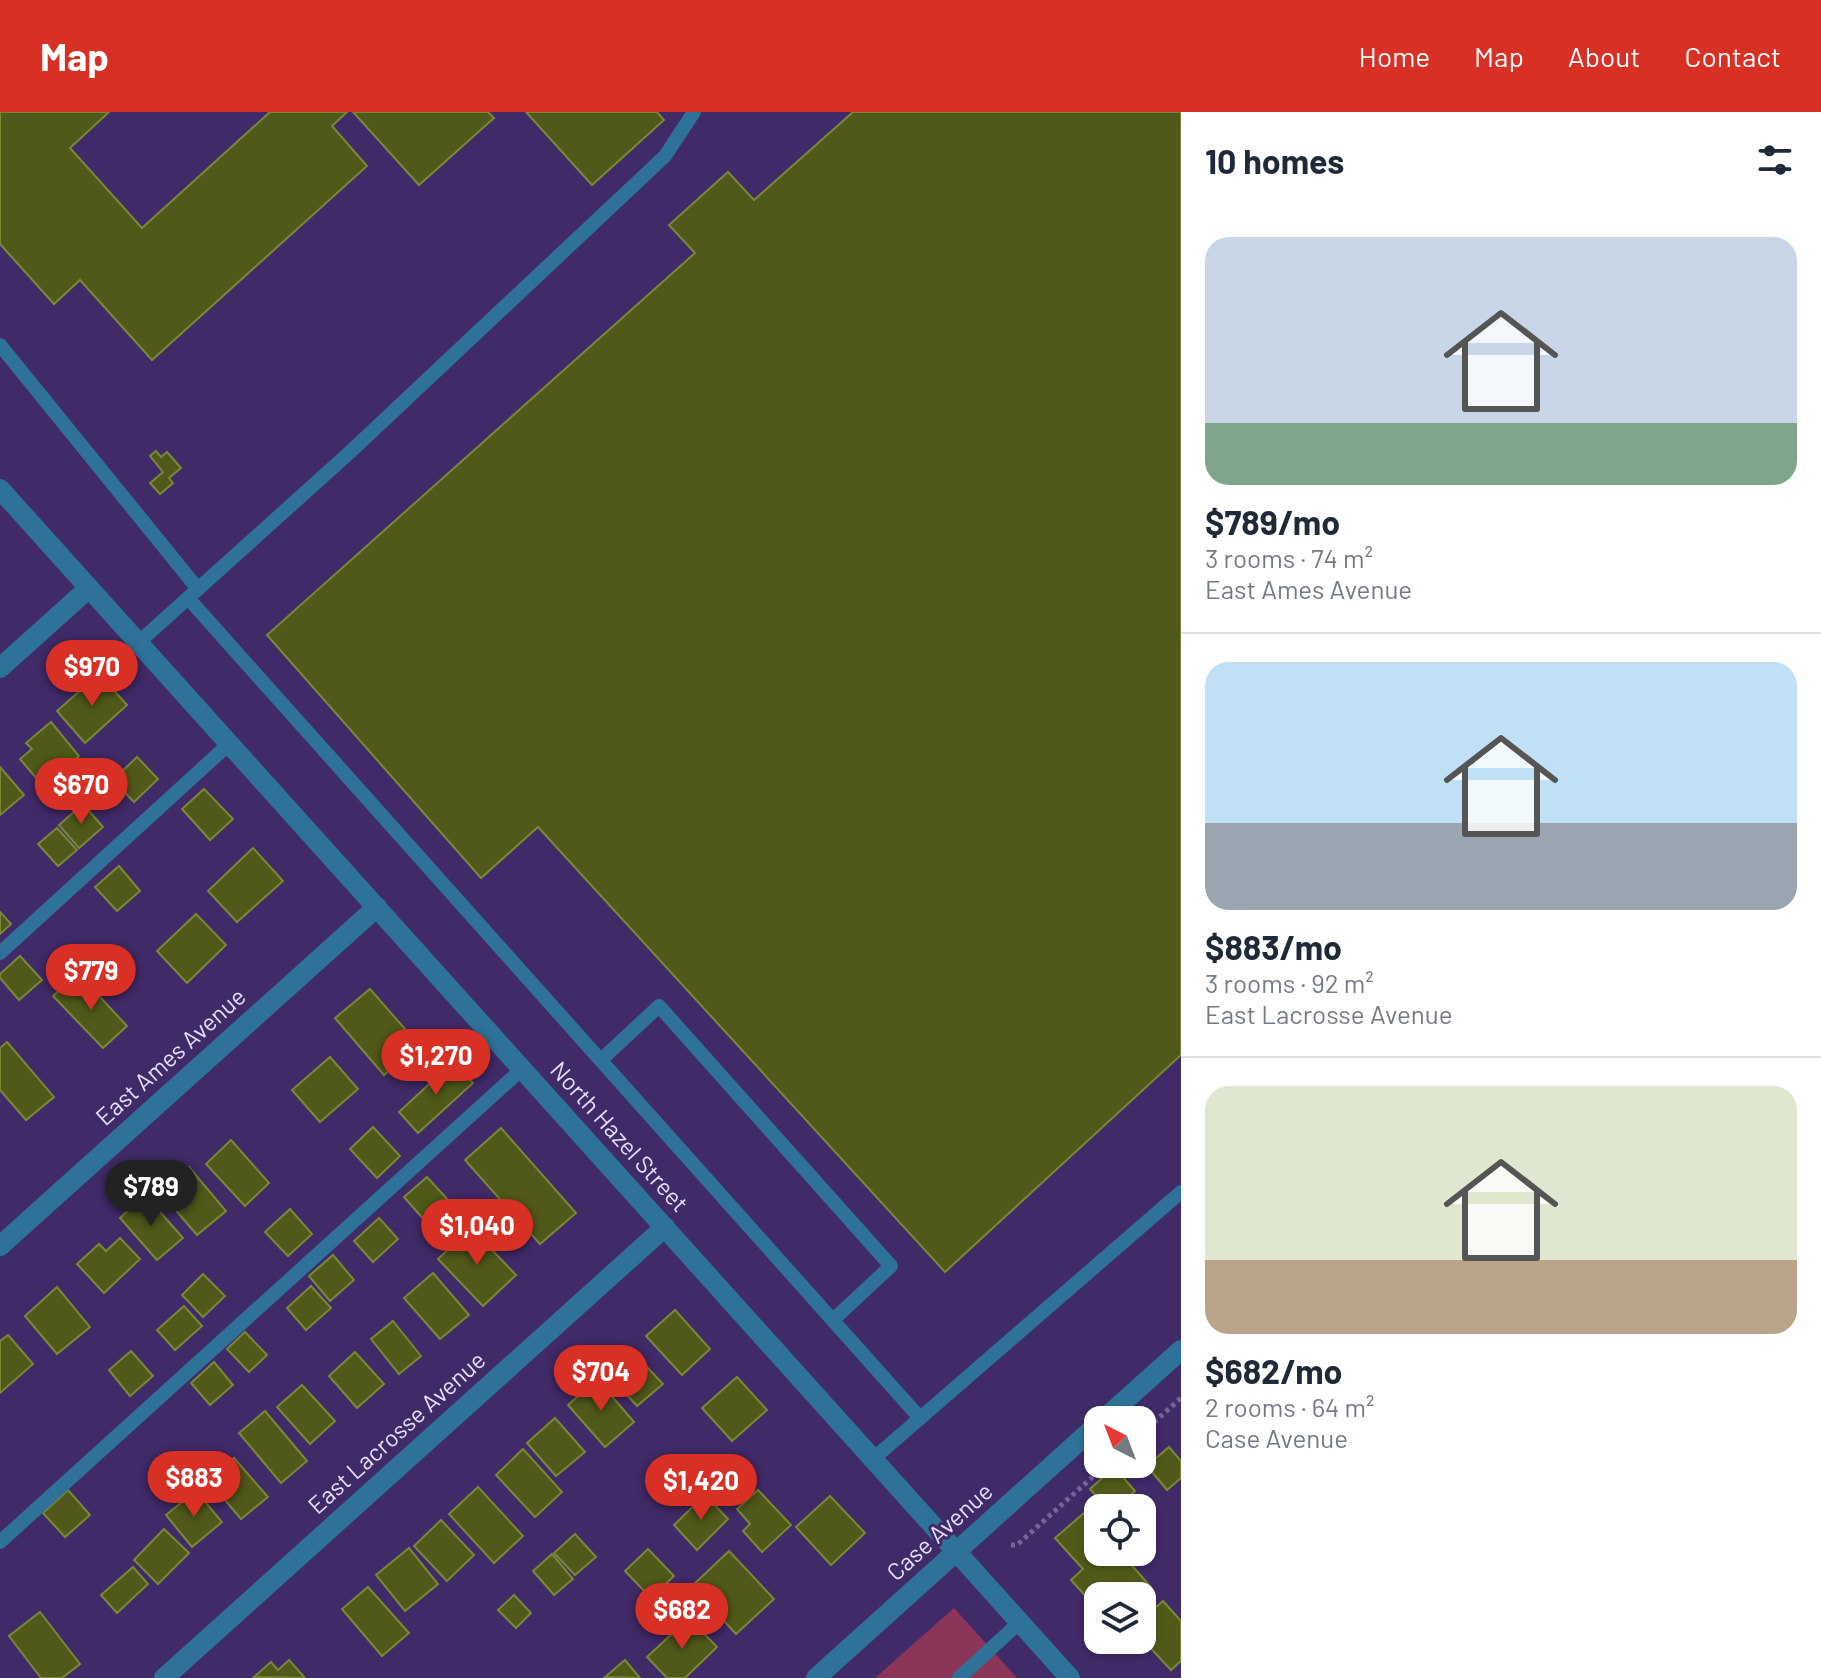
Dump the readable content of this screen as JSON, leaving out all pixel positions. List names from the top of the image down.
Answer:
{
  "streets": {
    "street": [
      "East Ames Avenue",
      "North Hazel Street",
      "East Lacrosse Avenue",
      "Case Avenue"
    ]
  },
  "crossings": [
    ["East Ames Avenue", "North Hazel Street"],
    ["North Hazel Street", "East Lacrosse Avenue"],
    ["North Hazel Street", "Case Avenue"]
  ],
  "north": "top left",
  "page": {
    "header": "Map",
    "nav": [
      "Home",
      "Map",
      "About",
      "Contact"
    ],
    "heading": "10 homes",
    "list": [
      {
        "name": "$789/mo",
        "note": "3 rooms · 74 m² · East Ames Avenue"
      },
      {
        "name": "$883/mo",
        "note": "3 rooms · 92 m² · East Lacrosse Avenue"
      },
      {
        "name": "$682/mo",
        "note": "2 rooms · 64 m² · Case Avenue"
      }
    ],
    "price": [
      "$970",
      "$670",
      "$779",
      "$1,270",
      "$789",
      "$1,040",
      "$704",
      "$883",
      "$1,420",
      "$682"
    ]
  }
}
